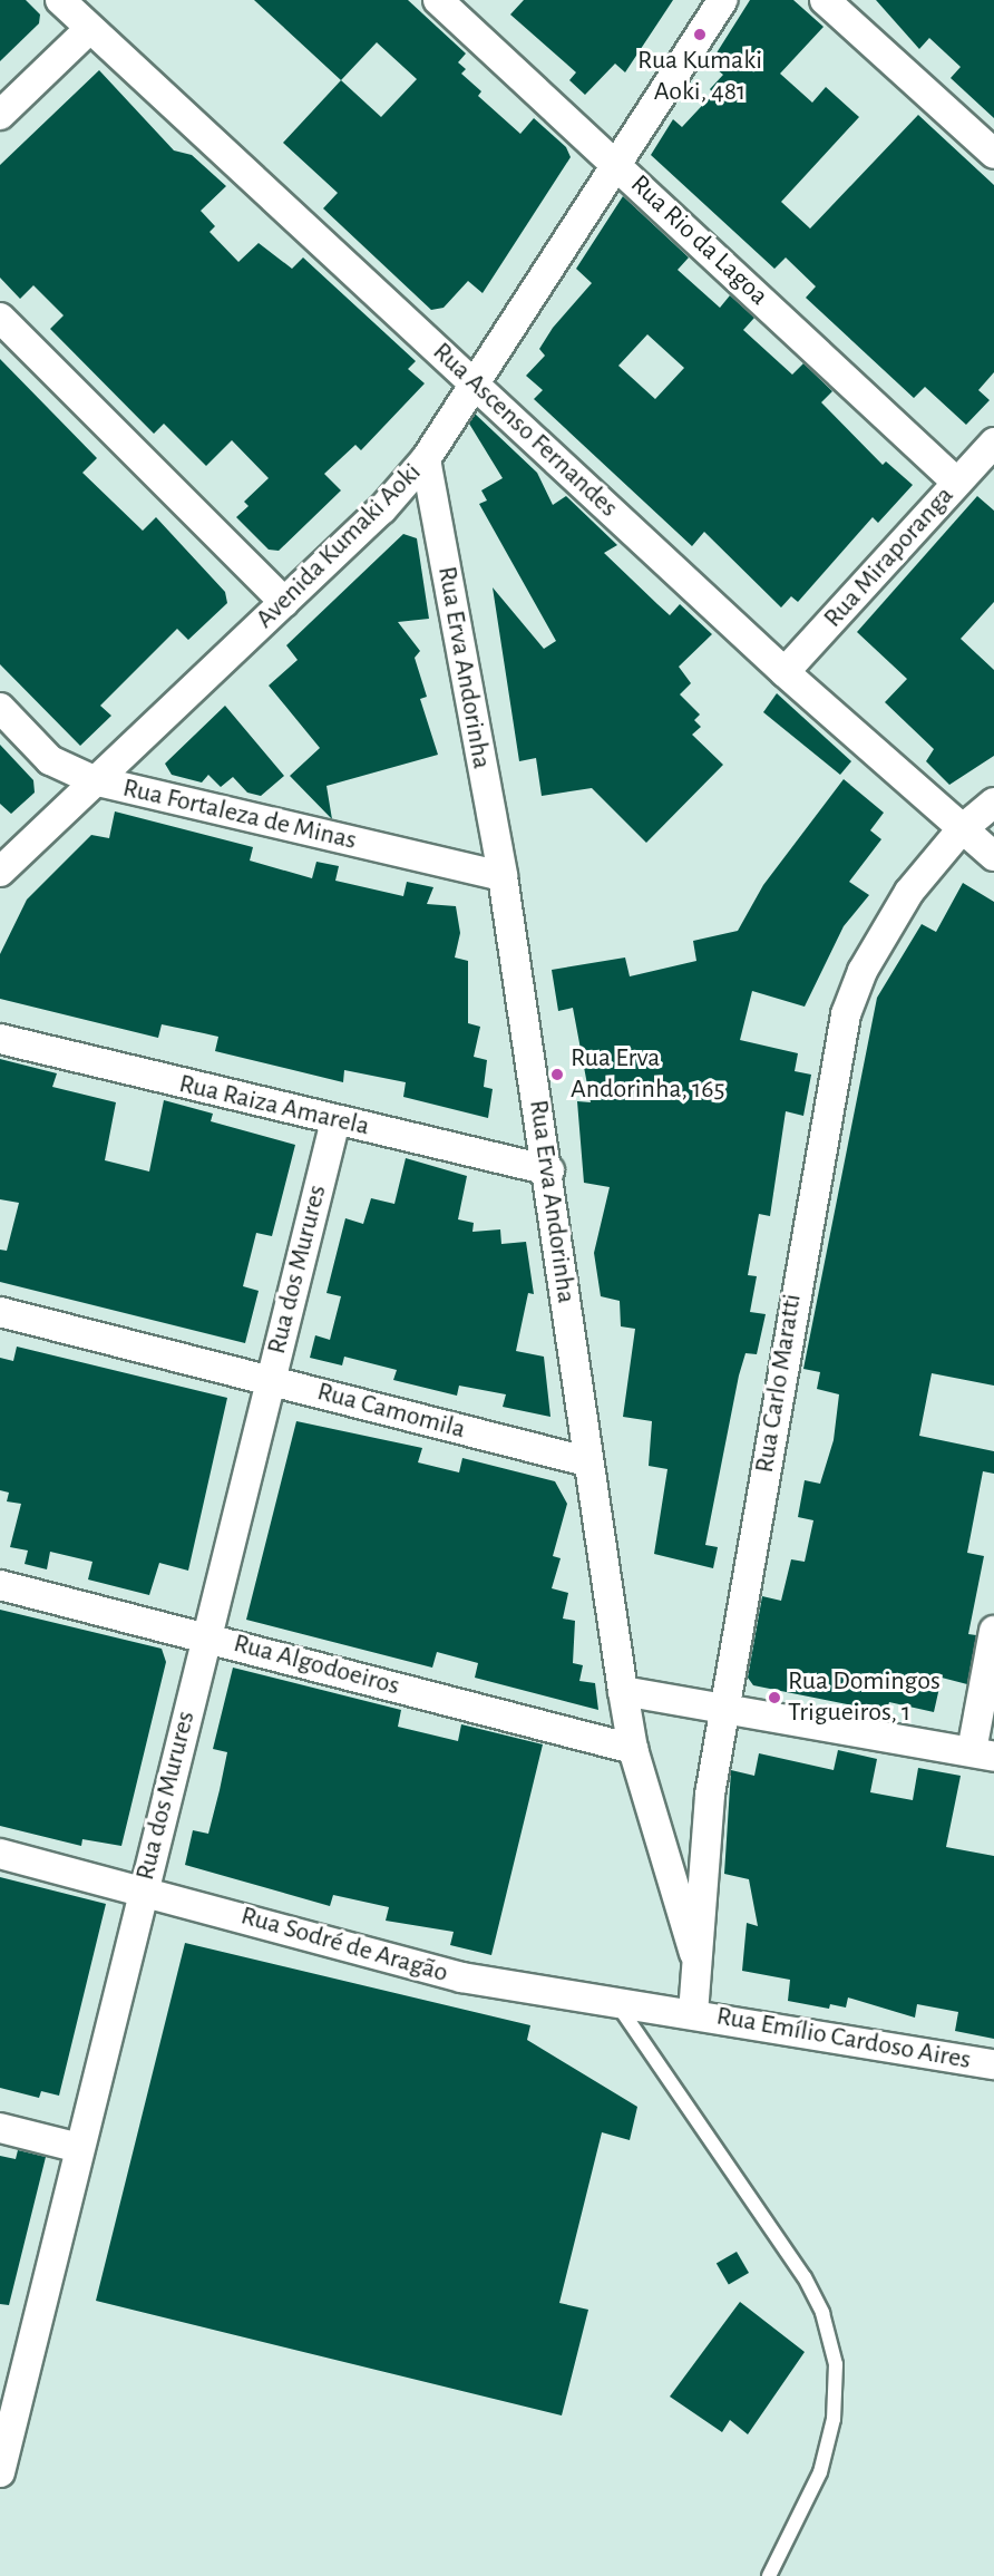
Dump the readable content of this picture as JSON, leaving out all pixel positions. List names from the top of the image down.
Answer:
{
  "streets": {
    "street": [
      "Rua Rio da Lagoa",
      "Rua Ascenso Fernandes",
      "Avenida Kumaki Aoki",
      "Rua Miraporanga",
      "Rua Erva Andorinha",
      "Rua Fortaleza de Minas",
      "Rua Raiza Amarela",
      "Rua dos Murures",
      "Rua Carlo Maratti",
      "Rua Camomila",
      "Rua Algodoeiros",
      "Rua Sodré de Aragão",
      "Rua Emílio Cardoso Aires"
    ]
  },
  "crossings": [
    ["Rua Rio da Lagoa", "Avenida Kumaki Aoki"],
    ["Rua Rio da Lagoa", "Rua Miraporanga"],
    ["Rua Ascenso Fernandes", "Avenida Kumaki Aoki"],
    ["Rua Ascenso Fernandes", "Rua Miraporanga"],
    ["Rua Ascenso Fernandes", "Rua Carlo Maratti"],
    ["Avenida Kumaki Aoki", "Rua Erva Andorinha"],
    ["Avenida Kumaki Aoki", "Rua Fortaleza de Minas"],
    ["Rua Erva Andorinha", "Rua Fortaleza de Minas"],
    ["Rua Erva Andorinha", "Rua Raiza Amarela"],
    ["Rua Erva Andorinha", "Rua Camomila"],
    ["Rua Erva Andorinha", "Rua Algodoeiros"],
    ["Rua Raiza Amarela", "Rua dos Murures"],
    ["Rua dos Murures", "Rua Camomila"],
    ["Rua dos Murures", "Rua Algodoeiros"],
    ["Rua dos Murures", "Rua Sodré de Aragão"],
    ["Rua Carlo Maratti", "Rua Sodré de Aragão"],
    ["Rua Carlo Maratti", "Rua Emílio Cardoso Aires"],
    ["Rua Sodré de Aragão", "Rua Emílio Cardoso Aires"]
  ],
  "places": ["Rua Kumaki Aoki, 481", "Rua Erva Andorinha, 165", "Rua Domingos Trigueiros, 1"]
}
